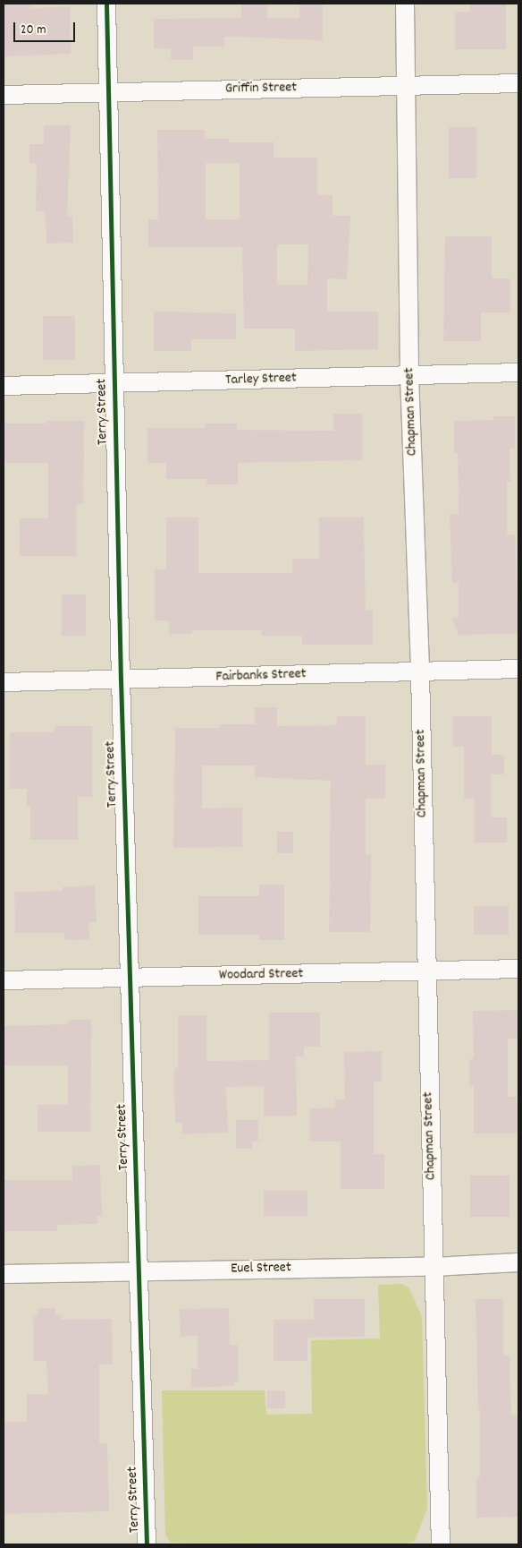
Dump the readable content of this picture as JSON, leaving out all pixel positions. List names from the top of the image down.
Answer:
{
  "streets": {
    "street": [
      "Griffin Street",
      "Tarley Street",
      "Terry Street",
      "Chapman Street",
      "Fairbanks Street",
      "Woodard Street",
      "Euel Street"
    ]
  },
  "crossings": [
    ["Griffin Street", "Terry Street"],
    ["Griffin Street", "Chapman Street"],
    ["Tarley Street", "Terry Street"],
    ["Tarley Street", "Chapman Street"],
    ["Terry Street", "Fairbanks Street"],
    ["Terry Street", "Woodard Street"],
    ["Terry Street", "Euel Street"],
    ["Chapman Street", "Fairbanks Street"],
    ["Chapman Street", "Woodard Street"],
    ["Chapman Street", "Euel Street"]
  ],
  "scale_bar": "20 m"
}
